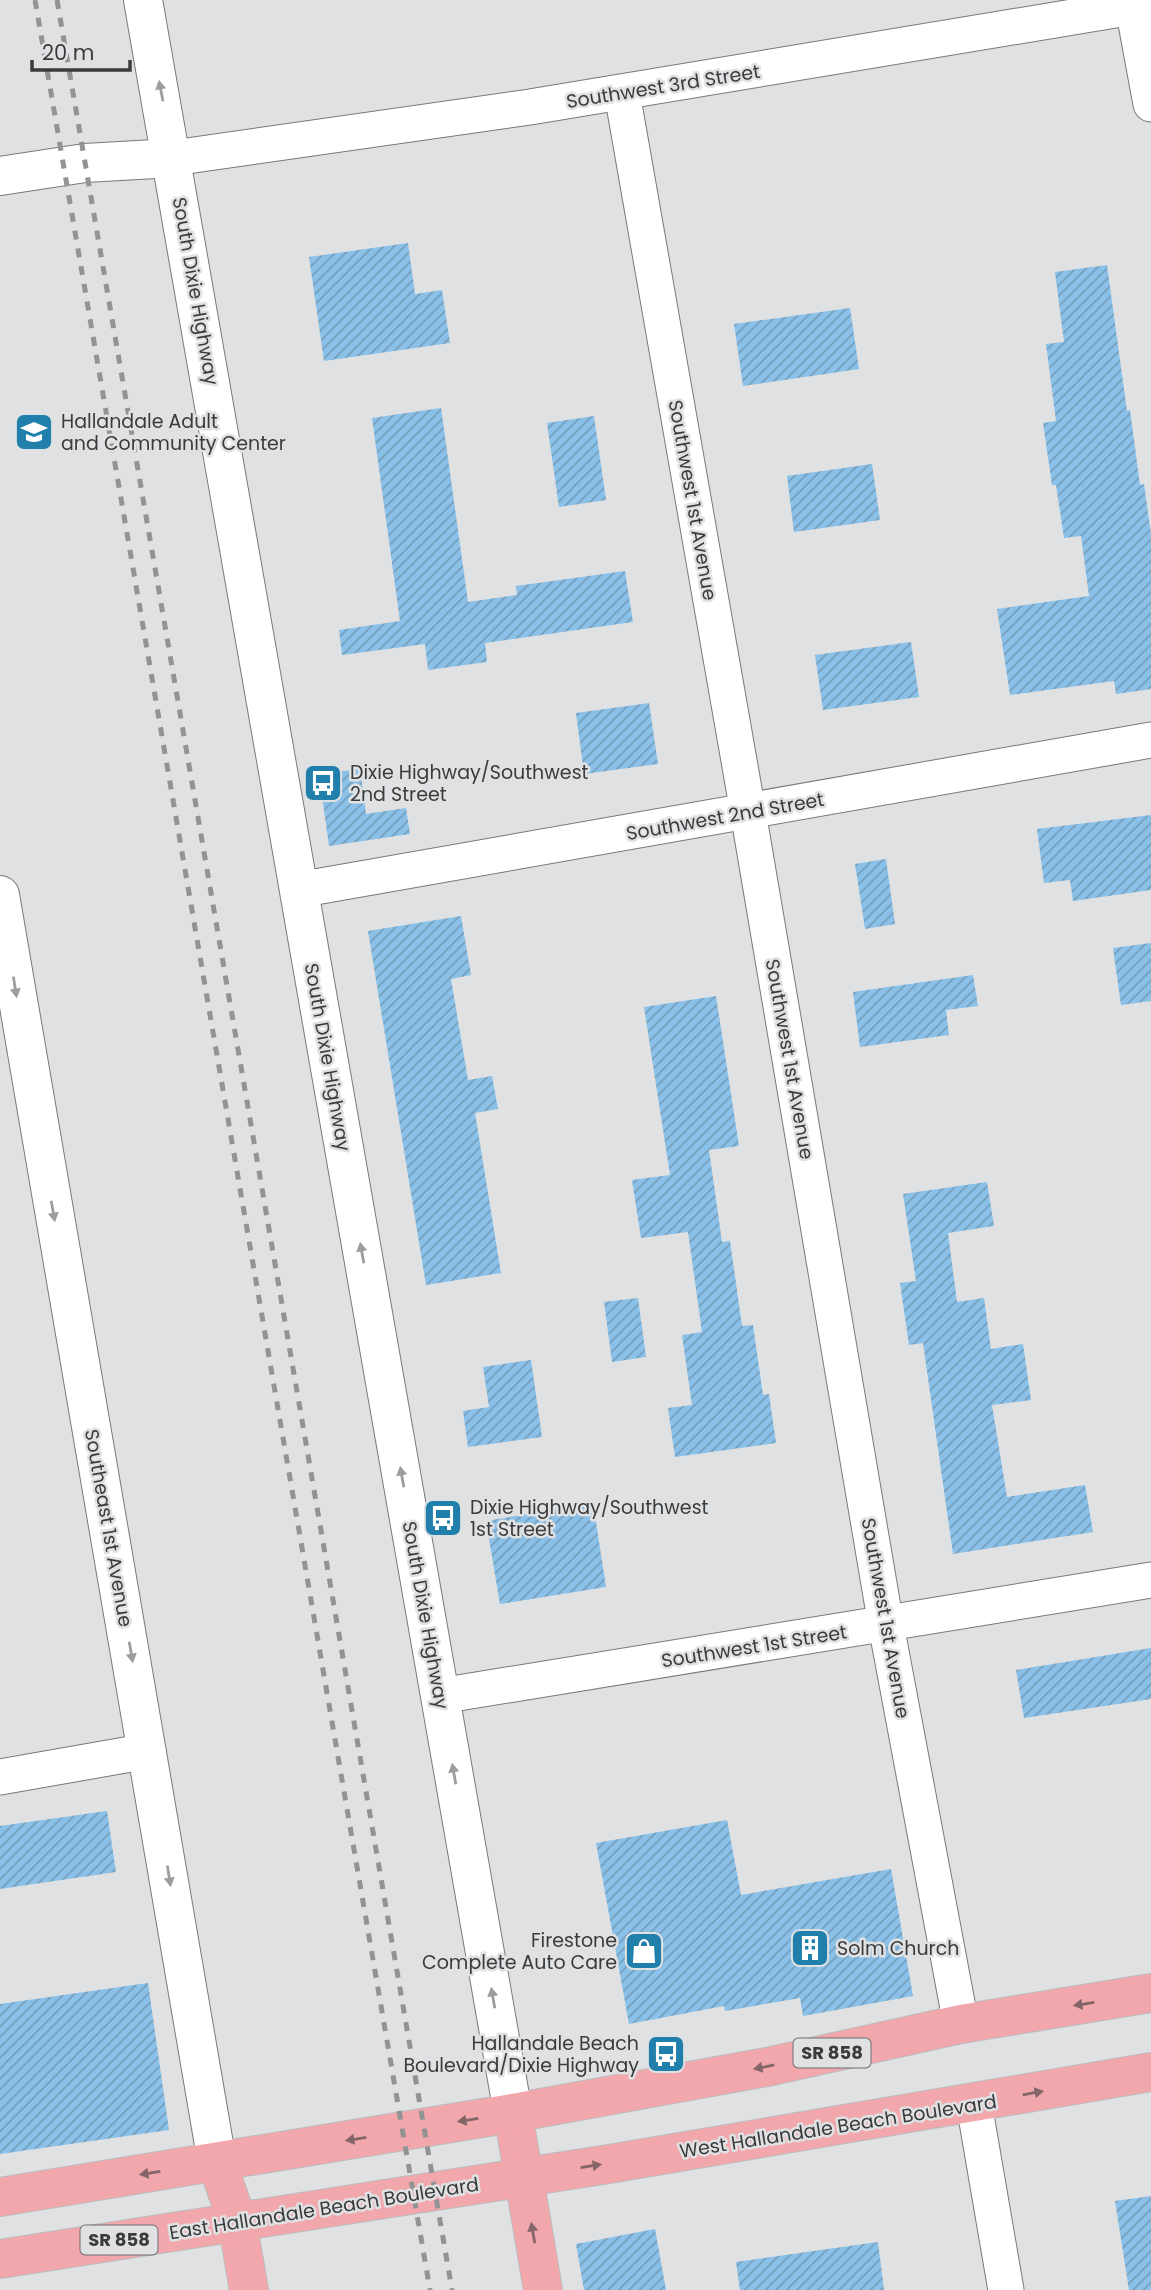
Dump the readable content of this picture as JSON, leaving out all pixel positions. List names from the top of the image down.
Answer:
{
  "streets": {
    "main road": [
      "South Dixie Highway",
      "Southeast 1st Avenue",
      "SR 858",
      "West Hallandale Beach Boulevard",
      "East Hallandale Beach Boulevard"
    ],
    "street": [
      "Southwest 3rd Street",
      "Southwest 1st Avenue",
      "Southwest 2nd Street",
      "Southwest 1st Street"
    ]
  },
  "crossings": [
    ["Southwest 3rd Street", "South Dixie Highway"],
    ["Southwest 3rd Street", "Southwest 1st Avenue"],
    ["South Dixie Highway", "Southwest 2nd Street"],
    ["South Dixie Highway", "Southwest 1st Street"],
    ["South Dixie Highway", "SR 858"],
    ["Southwest 1st Avenue", "Southwest 2nd Street"],
    ["Southwest 1st Avenue", "Southwest 1st Street"],
    ["Southwest 1st Avenue", "SR 858"],
    ["Southeast 1st Avenue", "SR 858"],
    ["West Hallandale Beach Boulevard", "East Hallandale Beach Boulevard"]
  ],
  "one_way": ["South Dixie Highway", "Southeast 1st Avenue"],
  "places": {
    "school or university": ["Hallandale Adult and Community Center"],
    "bus stop": ["Dixie Highway/Southwest 2nd Street", "Dixie Highway/Southwest 1st Street", "Hallandale Beach Boulevard/Dixie Highway"],
    "building": ["Solm Church"],
    "shop": ["Firestone Complete Auto Care"]
  },
  "scale_bar": "20 m"
}
